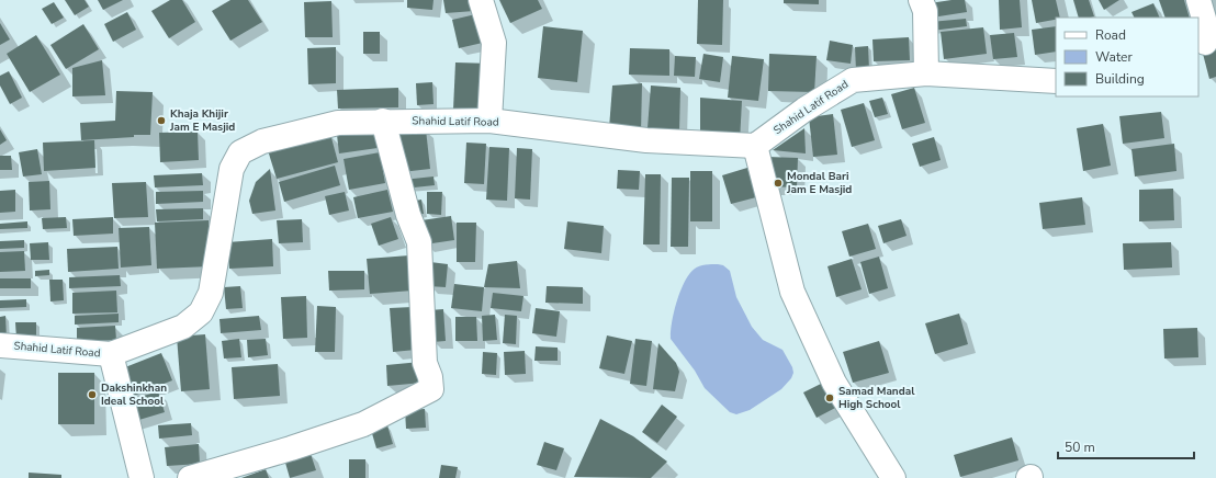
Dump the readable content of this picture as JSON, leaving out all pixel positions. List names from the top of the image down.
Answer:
{
  "streets": {
    "street": ["Shahid Latif Road"]
  },
  "places": [
    "Khaja Khijir Jam E Masjid",
    "Mondal Bari Jam E Masjid",
    "Dakshinkhan Ideal School",
    "Samad Mandal High School"
  ],
  "legend": ["Road", "Water", "Building"],
  "scale_bar": "50 m"
}
